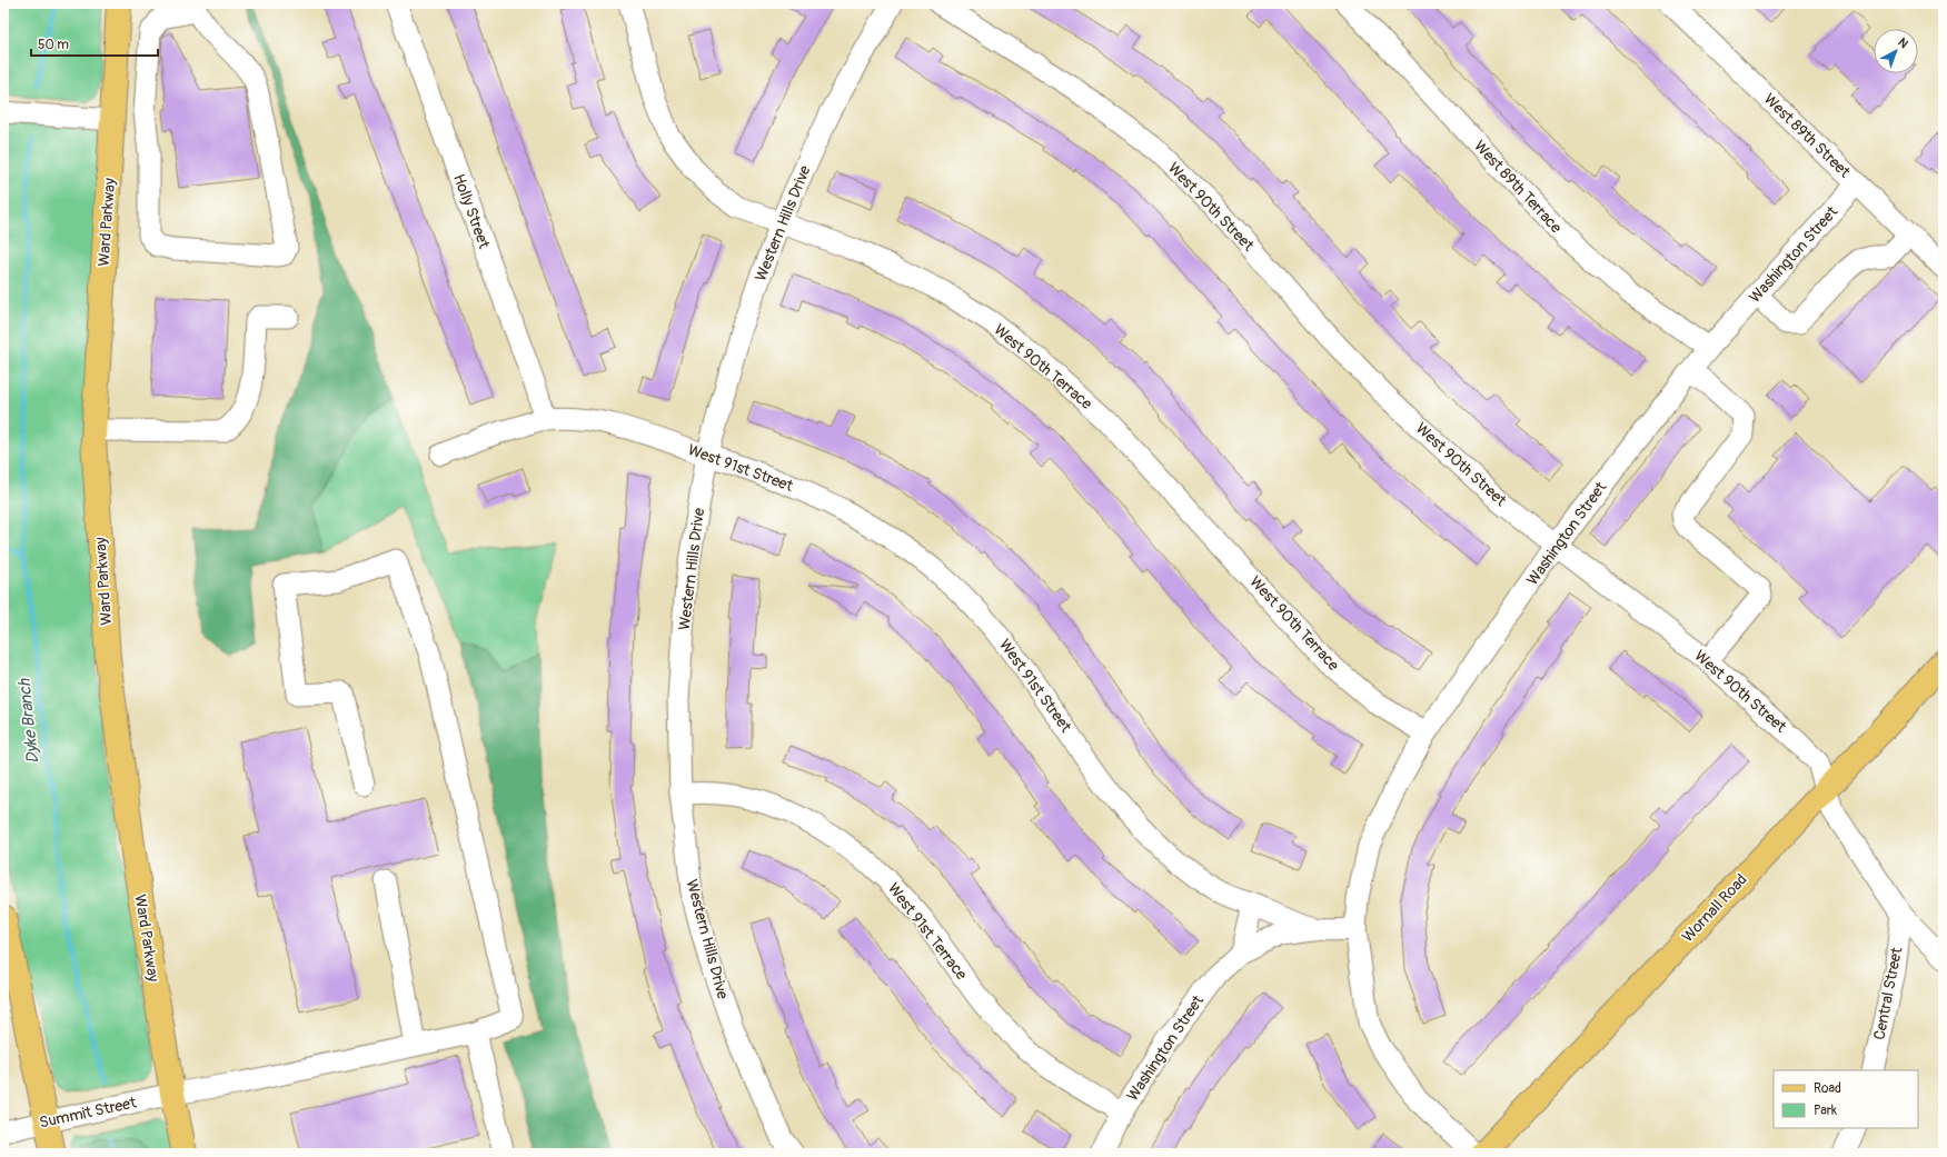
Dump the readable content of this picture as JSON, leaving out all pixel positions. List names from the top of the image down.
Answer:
{
  "streets": {
    "main road": ["Ward Parkway", "Wornall Road"],
    "street": [
      "West 89th Street",
      "West 89th Terrace",
      "West 90th Street",
      "Holly Street",
      "Western Hills Drive",
      "Washington Street",
      "West 90th Terrace",
      "West 91st Street",
      "West 91st Terrace",
      "Central Street",
      "Summit Street"
    ]
  },
  "crossings": [
    ["West 89th Street", "Washington Street"],
    ["West 89th Terrace", "Washington Street"],
    ["West 90th Street", "Washington Street"],
    ["West 90th Street", "Wornall Road"],
    ["West 90th Street", "Central Street"],
    ["Holly Street", "West 91st Street"],
    ["Ward Parkway", "Summit Street"],
    ["Western Hills Drive", "West 90th Terrace"],
    ["Western Hills Drive", "West 91st Street"],
    ["Western Hills Drive", "West 91st Terrace"],
    ["Washington Street", "West 90th Terrace"],
    ["Washington Street", "West 91st Street"],
    ["Washington Street", "West 91st Terrace"]
  ],
  "water": ["Dyke Branch"],
  "legend": ["Road", "Park"],
  "scale_bar": "50 m",
  "north": "top right"
}
